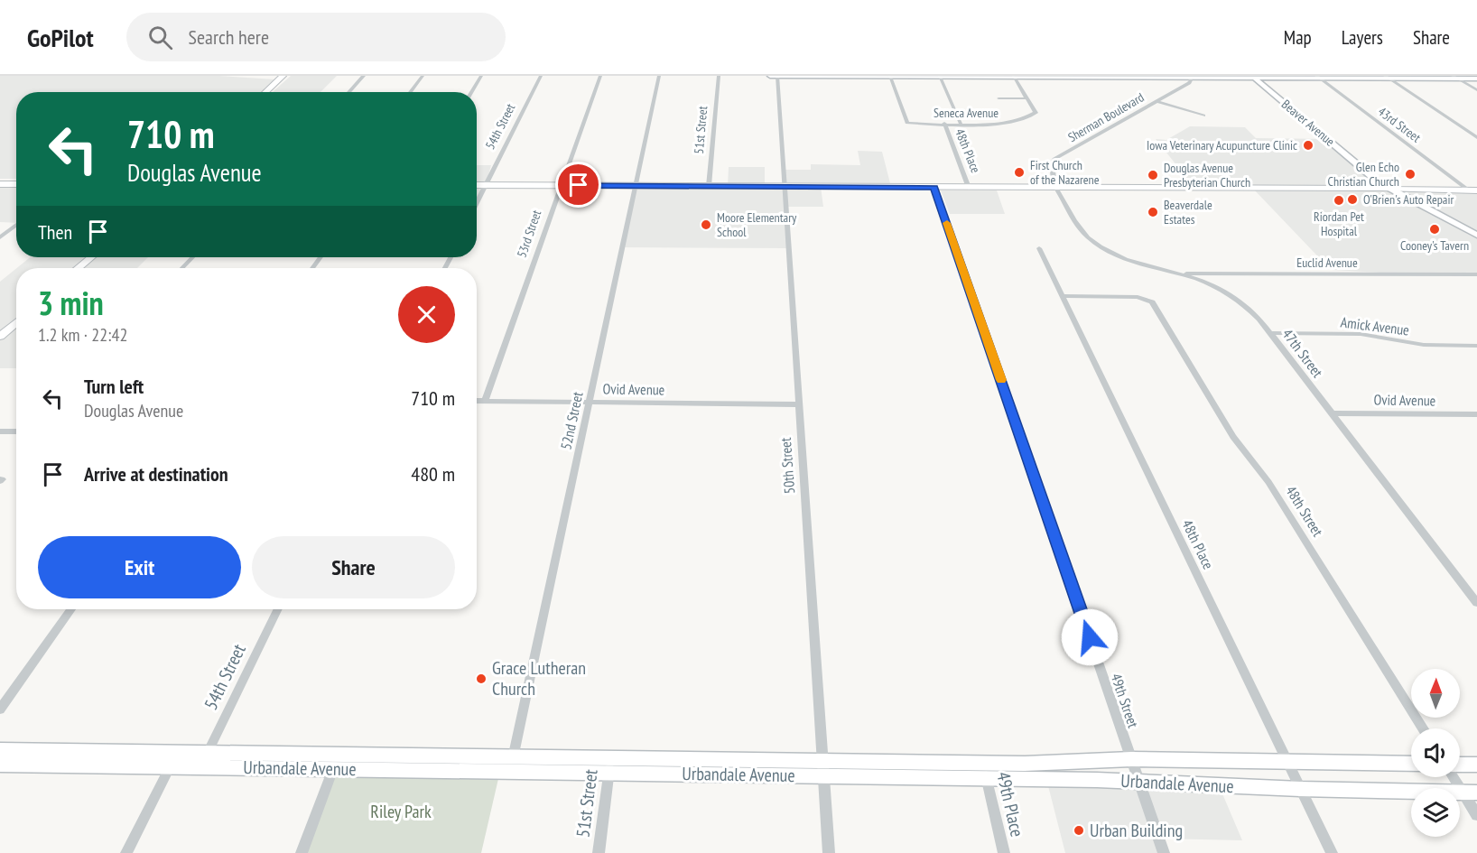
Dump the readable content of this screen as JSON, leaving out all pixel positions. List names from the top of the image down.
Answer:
{
  "streets": {
    "street": [
      "Seneca Avenue",
      "Sherman Boulevard",
      "Beaver Avenue",
      "43rd Street",
      "54th Street",
      "51st Street",
      "48th Place",
      "53rd Street",
      "Euclid Avenue",
      "Amick Avenue",
      "47th Street",
      "Ovid Avenue",
      "52nd Street",
      "50th Street",
      "48th Street",
      "49th Street",
      "Urbandale Avenue",
      "49th Place"
    ]
  },
  "crossings": [
    ["Seneca Avenue", "48th Place"],
    ["Sherman Boulevard", "47th Street"],
    ["54th Street", "Urbandale Avenue"],
    ["51st Street", "Urbandale Avenue"],
    ["48th Place", "48th Street"],
    ["48th Place", "Urbandale Avenue"],
    ["53rd Street", "Ovid Avenue"],
    ["Euclid Avenue", "47th Street"],
    ["Amick Avenue", "47th Street"],
    ["47th Street", "Ovid Avenue"],
    ["Ovid Avenue", "52nd Street"],
    ["Ovid Avenue", "50th Street"],
    ["52nd Street", "Urbandale Avenue"],
    ["50th Street", "Urbandale Avenue"],
    ["49th Street", "Urbandale Avenue"],
    ["Urbandale Avenue", "49th Place"]
  ],
  "parks": ["Riley Park"],
  "places": [
    "Iowa Veterinary Acupuncture Clinic",
    "First Church of the Nazarene",
    "Glen Echo Christian Church",
    "Douglas Avenue Presbyterian Church",
    "O'Brien's Auto Repair",
    "Riordan Pet Hospital",
    "Beaverdale Estates",
    "Moore Elementary School",
    "Cooney's Tavern",
    "Grace Lutheran Church",
    "Urban Building"
  ],
  "north": "top",
  "page": {
    "header": "GoPilot",
    "search": "Search here",
    "nav": ["Map", "Layers", "Share"],
    "turn": ["710 m", "Douglas Avenue"],
    "then": "Then",
    "heading": ["3 min", "1.2 km · 22:42"],
    "list": [
      {
        "name": "Turn left",
        "note": "Douglas Avenue",
        "value": "710 m"
      },
      {
        "name": "Arrive at destination",
        "value": "480 m"
      }
    ],
    "buttons": ["Exit", "Share"]
  }
}
